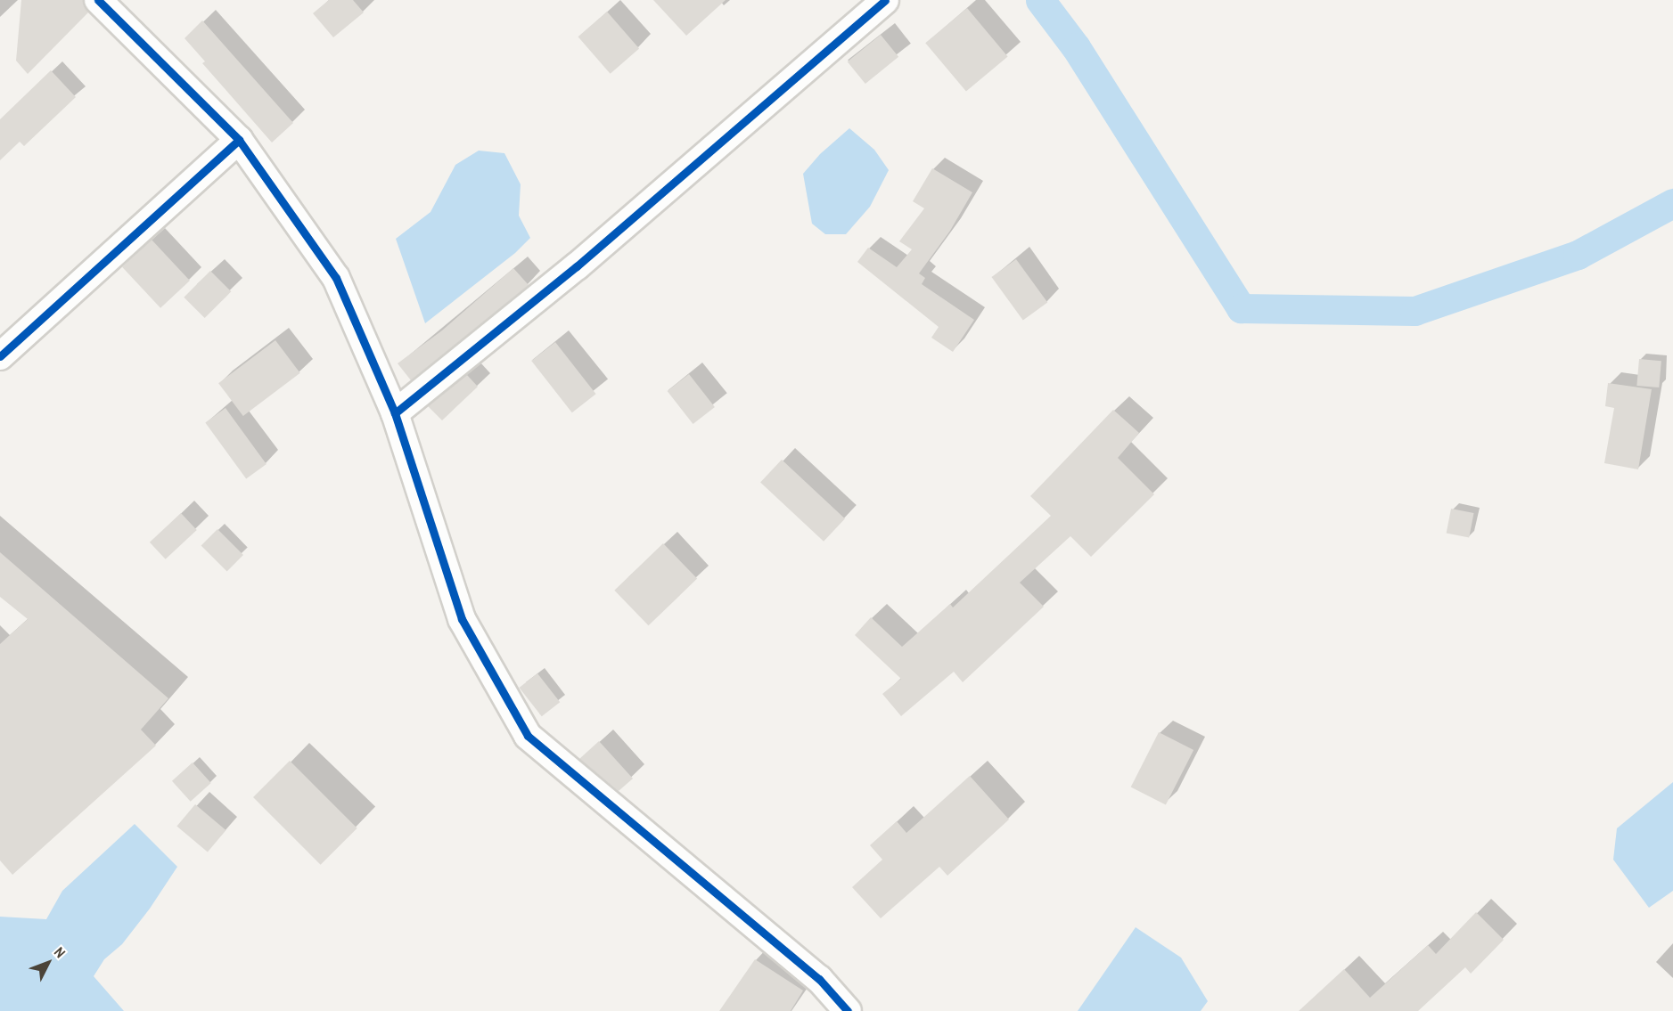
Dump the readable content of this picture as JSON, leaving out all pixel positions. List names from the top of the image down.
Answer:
{
  "north": "top right"
}
